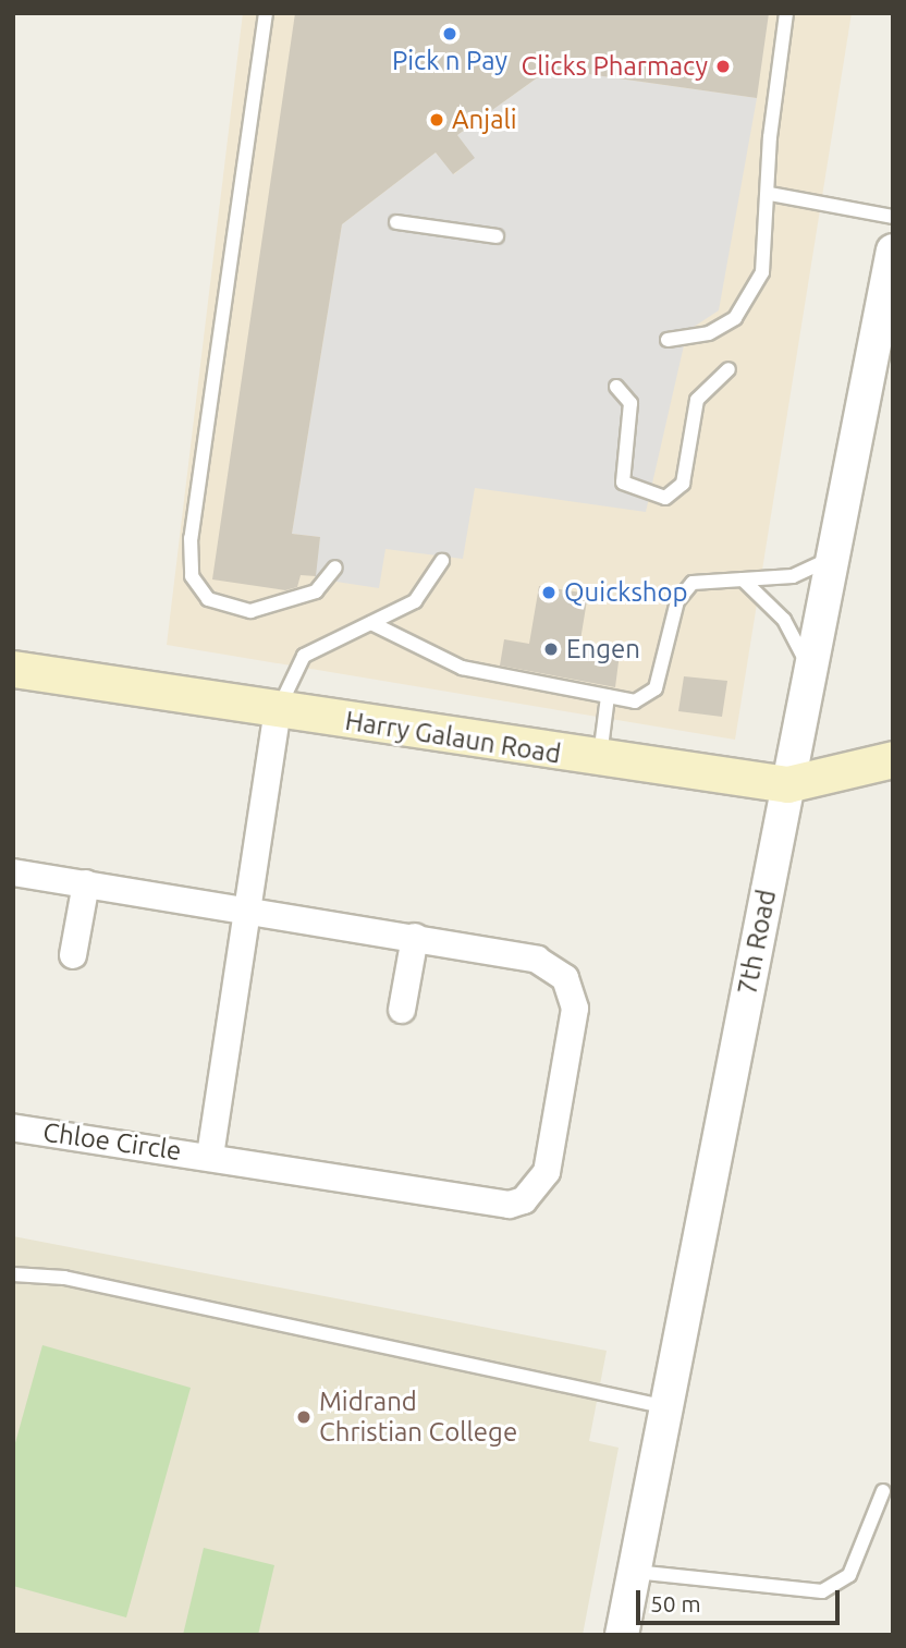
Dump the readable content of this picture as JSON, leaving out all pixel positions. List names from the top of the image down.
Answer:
{
  "streets": {
    "main road": ["Harry Galaun Road"],
    "street": ["7th Road", "Chloe Circle"]
  },
  "crossings": [
    ["Harry Galaun Road", "7th Road"]
  ],
  "places": [
    "Pick n Pay",
    "Clicks Pharmacy",
    "Anjali",
    "Quickshop",
    "Engen",
    "Midrand Christian College"
  ],
  "scale_bar": "50 m"
}
